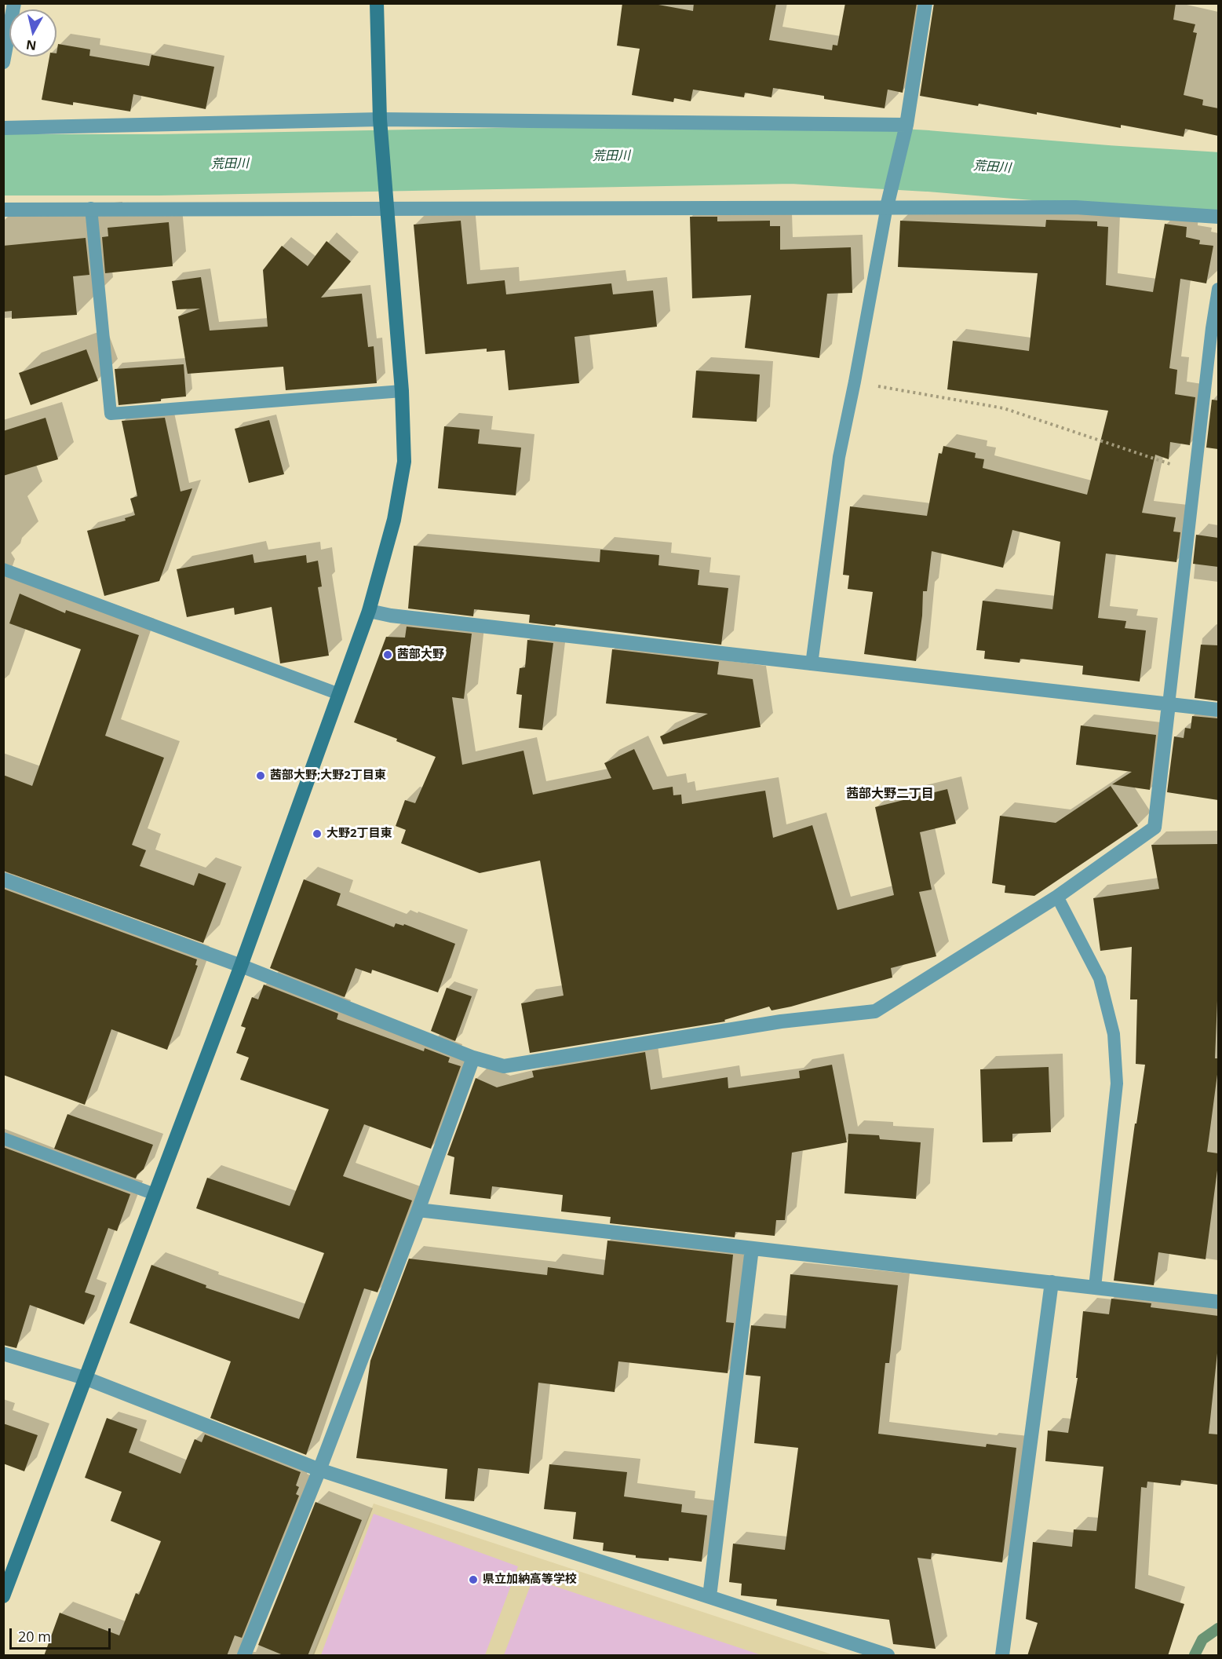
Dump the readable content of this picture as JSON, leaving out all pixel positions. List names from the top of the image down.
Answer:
{
  "districts": ["茜部大野二丁目"],
  "water": ["荒田川"],
  "places": [
    "茜部大野",
    "茜部大野;大野2丁目東",
    "大野2丁目東",
    "県立加納高等学校"
  ],
  "scale_bar": "20 m",
  "north": "bottom"
}
